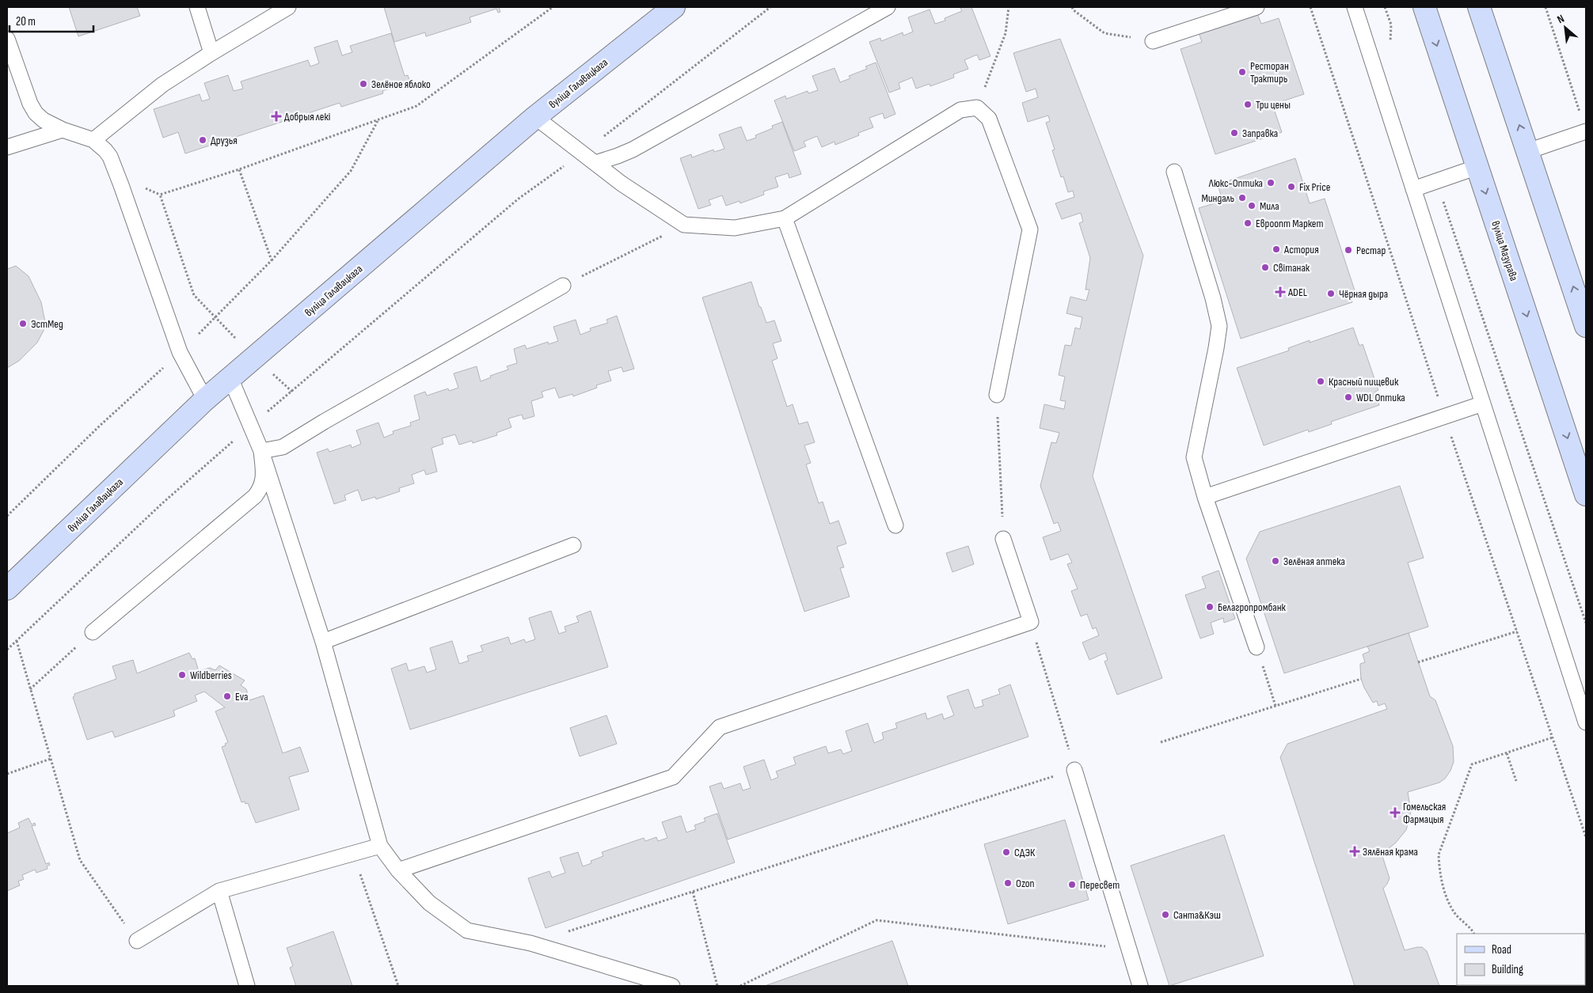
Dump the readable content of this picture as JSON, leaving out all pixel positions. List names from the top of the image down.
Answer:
{
  "streets": {
    "street": ["вуліца Галавацкага", "вуліца Мазурава"]
  },
  "places": {
    "other": [
      "Ресторан Трактирь",
      "Зелёное яблоко",
      "Три цены",
      "Заправка",
      "Друзья",
      "Люкс-Оптика",
      "Fix Price",
      "Миндаль",
      "Мила",
      "Евроопт Маркет",
      "Астория",
      "Рестар",
      "Світанак",
      "Чёрная дыра",
      "ЭстМед",
      "Красный пищевик",
      "WDL Оптика",
      "Зелёная аптека",
      "Белагропромбанк",
      "Wildberries",
      "Eva",
      "СДЭК",
      "Ozon",
      "Пересвет",
      "Санта&Кэш"
    ],
    "health": [
      "Добрыя лекі",
      "ADEL",
      "Гомельская Фармацыя",
      "Зялёная крама"
    ]
  },
  "legend": ["Road", "Building"],
  "scale_bar": "20 m",
  "north": "top left"
}
